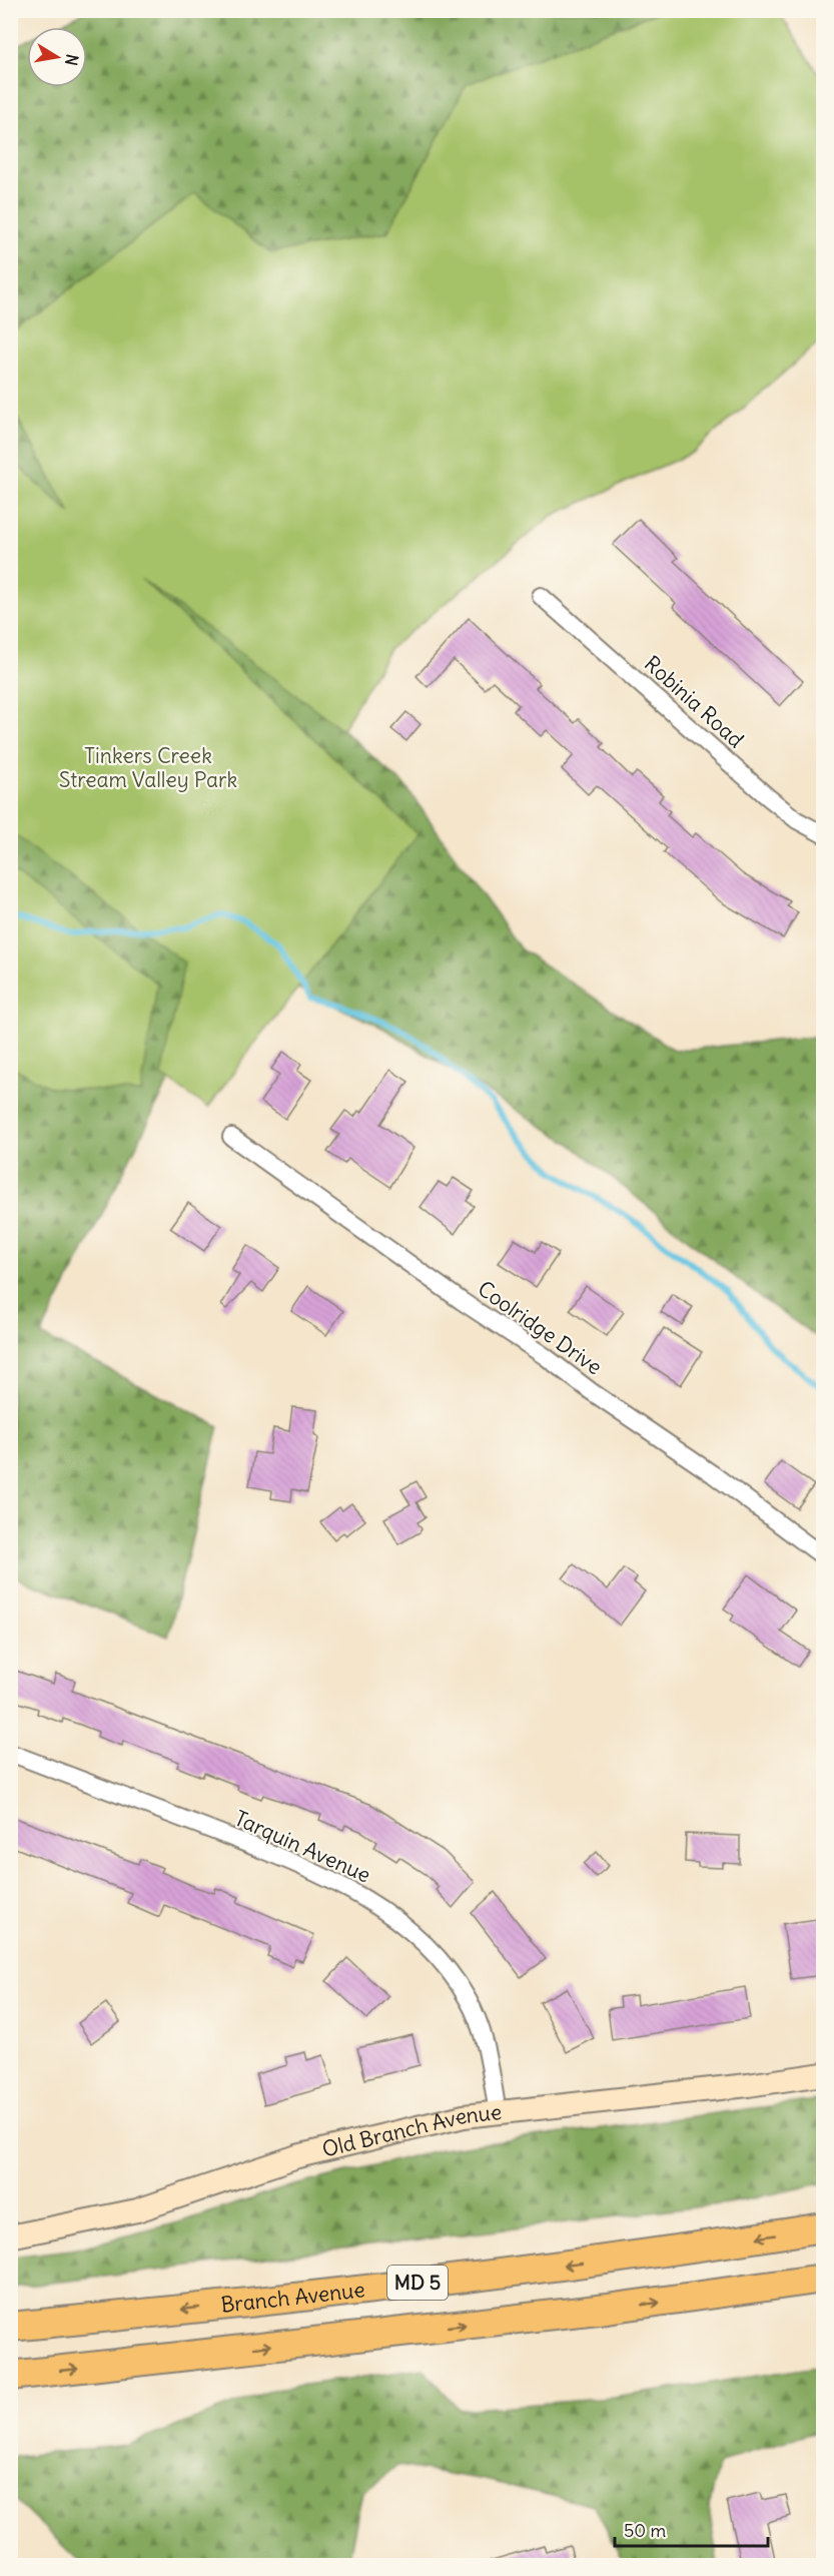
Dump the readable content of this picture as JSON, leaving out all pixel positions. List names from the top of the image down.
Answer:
{
  "streets": {
    "highway": ["MD 5", "Branch Avenue"],
    "main road": ["Old Branch Avenue"],
    "street": ["Robinia Road", "Coolridge Drive", "Tarquin Avenue"]
  },
  "crossings": [
    ["Tarquin Avenue", "Old Branch Avenue"]
  ],
  "parks": ["Tinkers Creek Stream Valley Park"],
  "scale_bar": "50 m",
  "north": "right"
}
